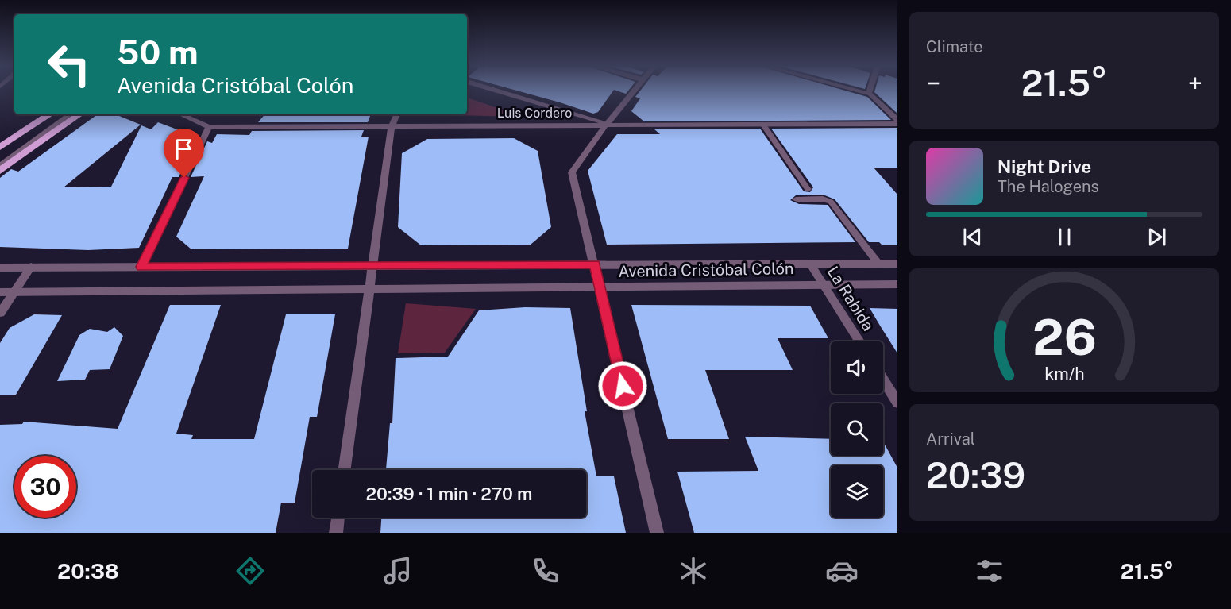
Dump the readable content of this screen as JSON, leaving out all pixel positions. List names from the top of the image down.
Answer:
{
  "streets": {
    "street": ["Luis Cordero", "Avenida Cristóbal Colón", "La Rabida"]
  },
  "crossings": [
    ["Avenida Cristóbal Colón", "La Rabida"]
  ],
  "page": {
    "tile": [
      "Climate",
      ["Arrival", "20:39"]
    ],
    "turn": ["50 m", "Avenida Cristóbal Colón"],
    "heat": ["−", "21.5°", "+"],
    "song": ["Night Drive", "The Halogens"],
    "limit": "30",
    "trip": "20:39 · 1 min · 270 m",
    "tabs": ["20:38", "21.5°"],
    "gauge": ["26", "km/h"]
  }
}
